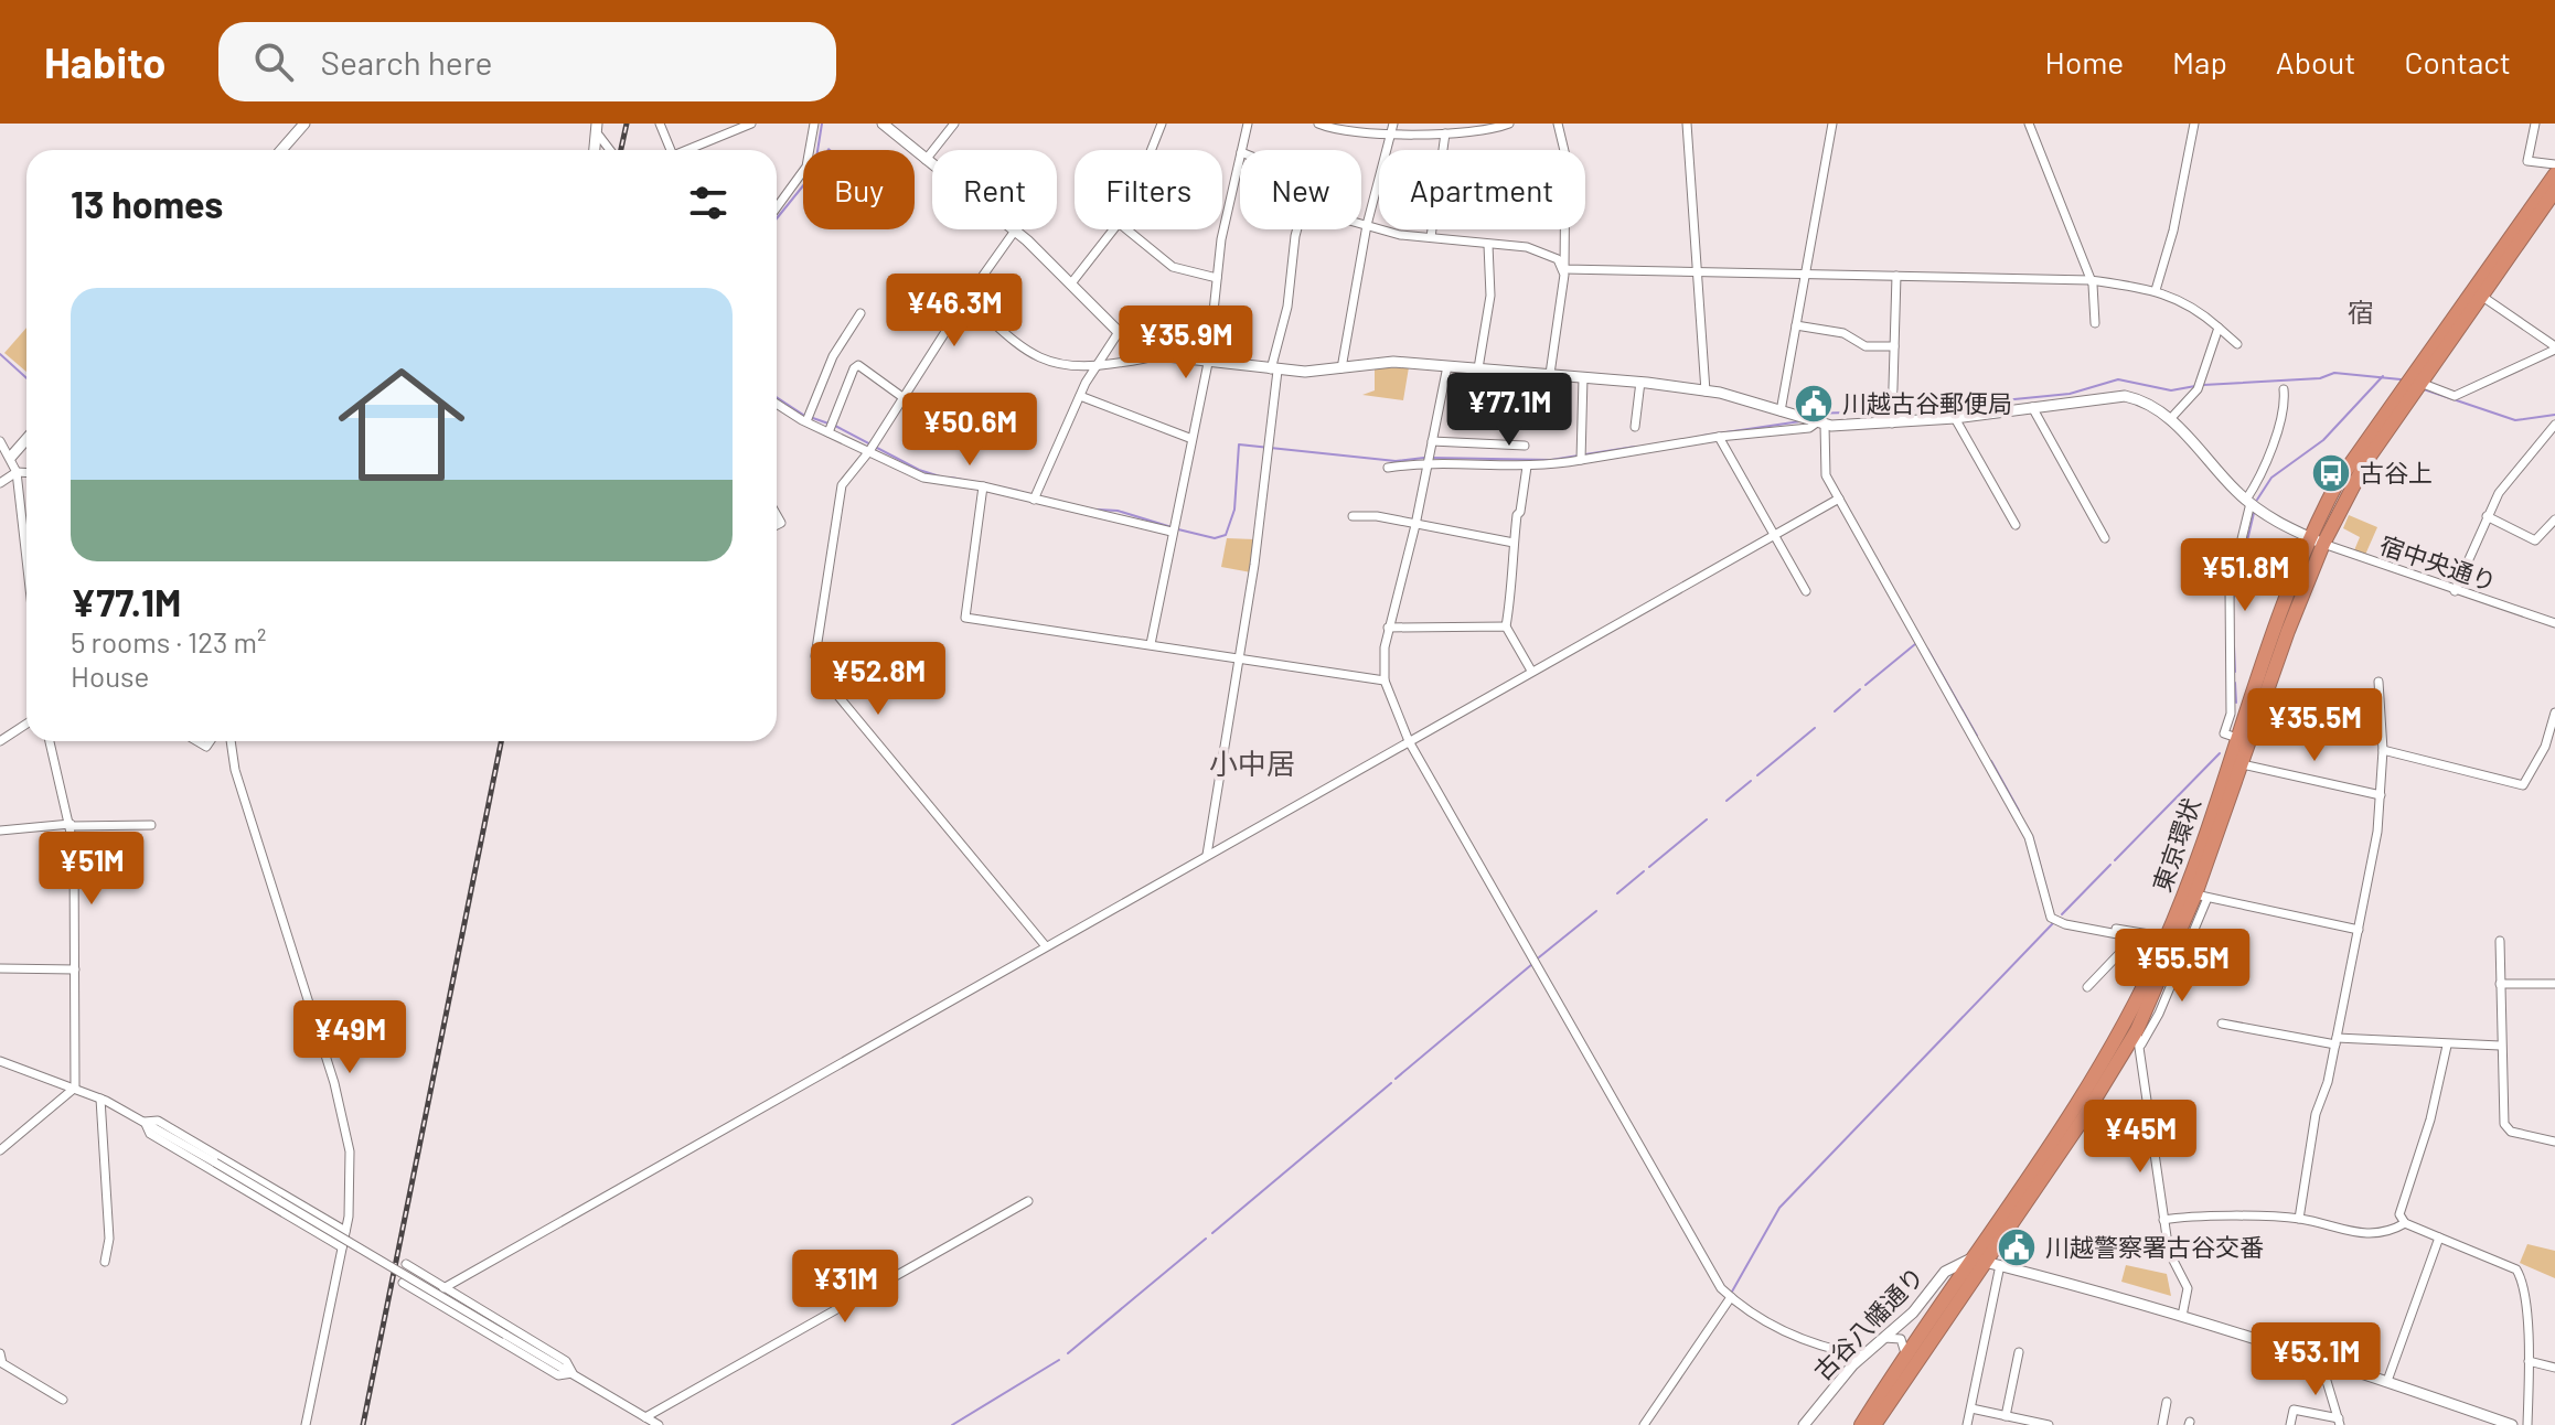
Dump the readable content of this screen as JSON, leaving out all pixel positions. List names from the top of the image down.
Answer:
{
  "streets": {
    "highway": ["東京環状"],
    "street": ["宿中央通り", "古谷八幡通り"]
  },
  "crossings": [
    ["宿中央通り", "東京環状"],
    ["東京環状", "古谷八幡通り"]
  ],
  "districts": ["宿", "小中居"],
  "places": {
    "public building": ["川越古谷郵便局", "川越警察署古谷交番"],
    "bus stop": ["古谷上"]
  },
  "page": {
    "header": "Habito",
    "search": "Search here",
    "nav": [
      "Home",
      "Map",
      "About",
      "Contact"
    ],
    "chip": [
      "Buy",
      "Rent",
      "Filters",
      "New",
      "Apartment"
    ],
    "heading": "13 homes",
    "list": [
      {
        "name": "¥77.1M",
        "note": "5 rooms · 123 m² · House"
      }
    ],
    "price": [
      "¥46.3M",
      "¥35.9M",
      "¥77.1M",
      "¥50.6M",
      "¥51.8M",
      "¥52.8M",
      "¥35.5M",
      "¥51M",
      "¥55.5M",
      "¥49M",
      "¥45M",
      "¥31M",
      "¥53.1M"
    ]
  }
}
